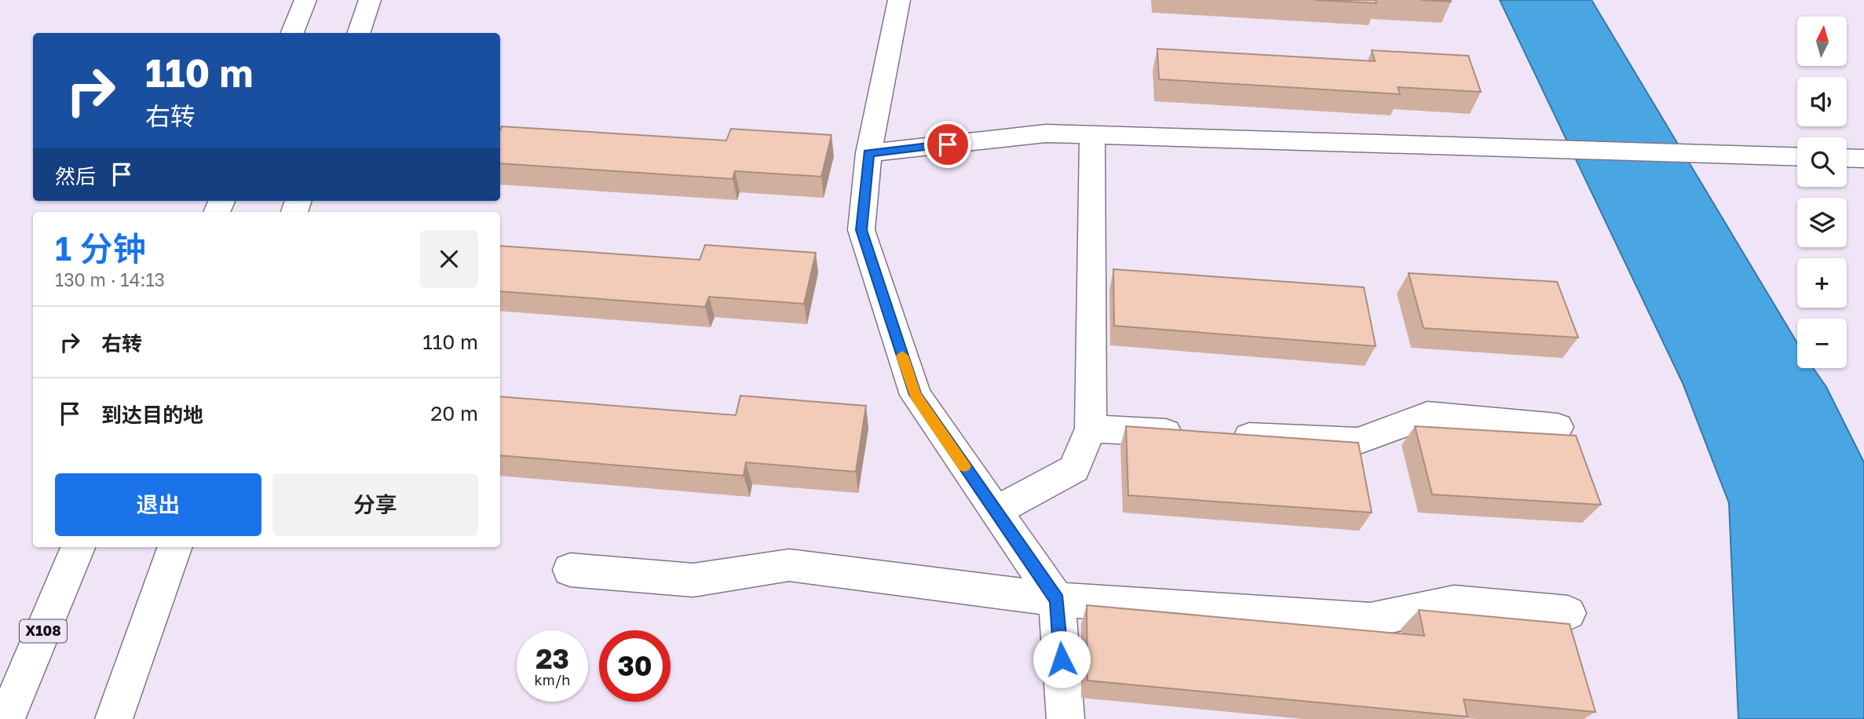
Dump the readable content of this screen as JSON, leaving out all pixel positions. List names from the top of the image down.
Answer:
{
  "streets": {
    "street": ["X108"]
  },
  "north": "top",
  "page": {
    "map_buttons": ["+", "−"],
    "turn": ["110 m", "右转"],
    "then": "然后",
    "heading": ["1 分钟", "130 m · 14:13"],
    "list": [
      {
        "name": "右转",
        "value": "110 m"
      },
      {
        "name": "到达目的地",
        "value": "20 m"
      }
    ],
    "buttons": ["退出", "分享"],
    "speed": "23 km/h",
    "limit": "30"
  }
}
